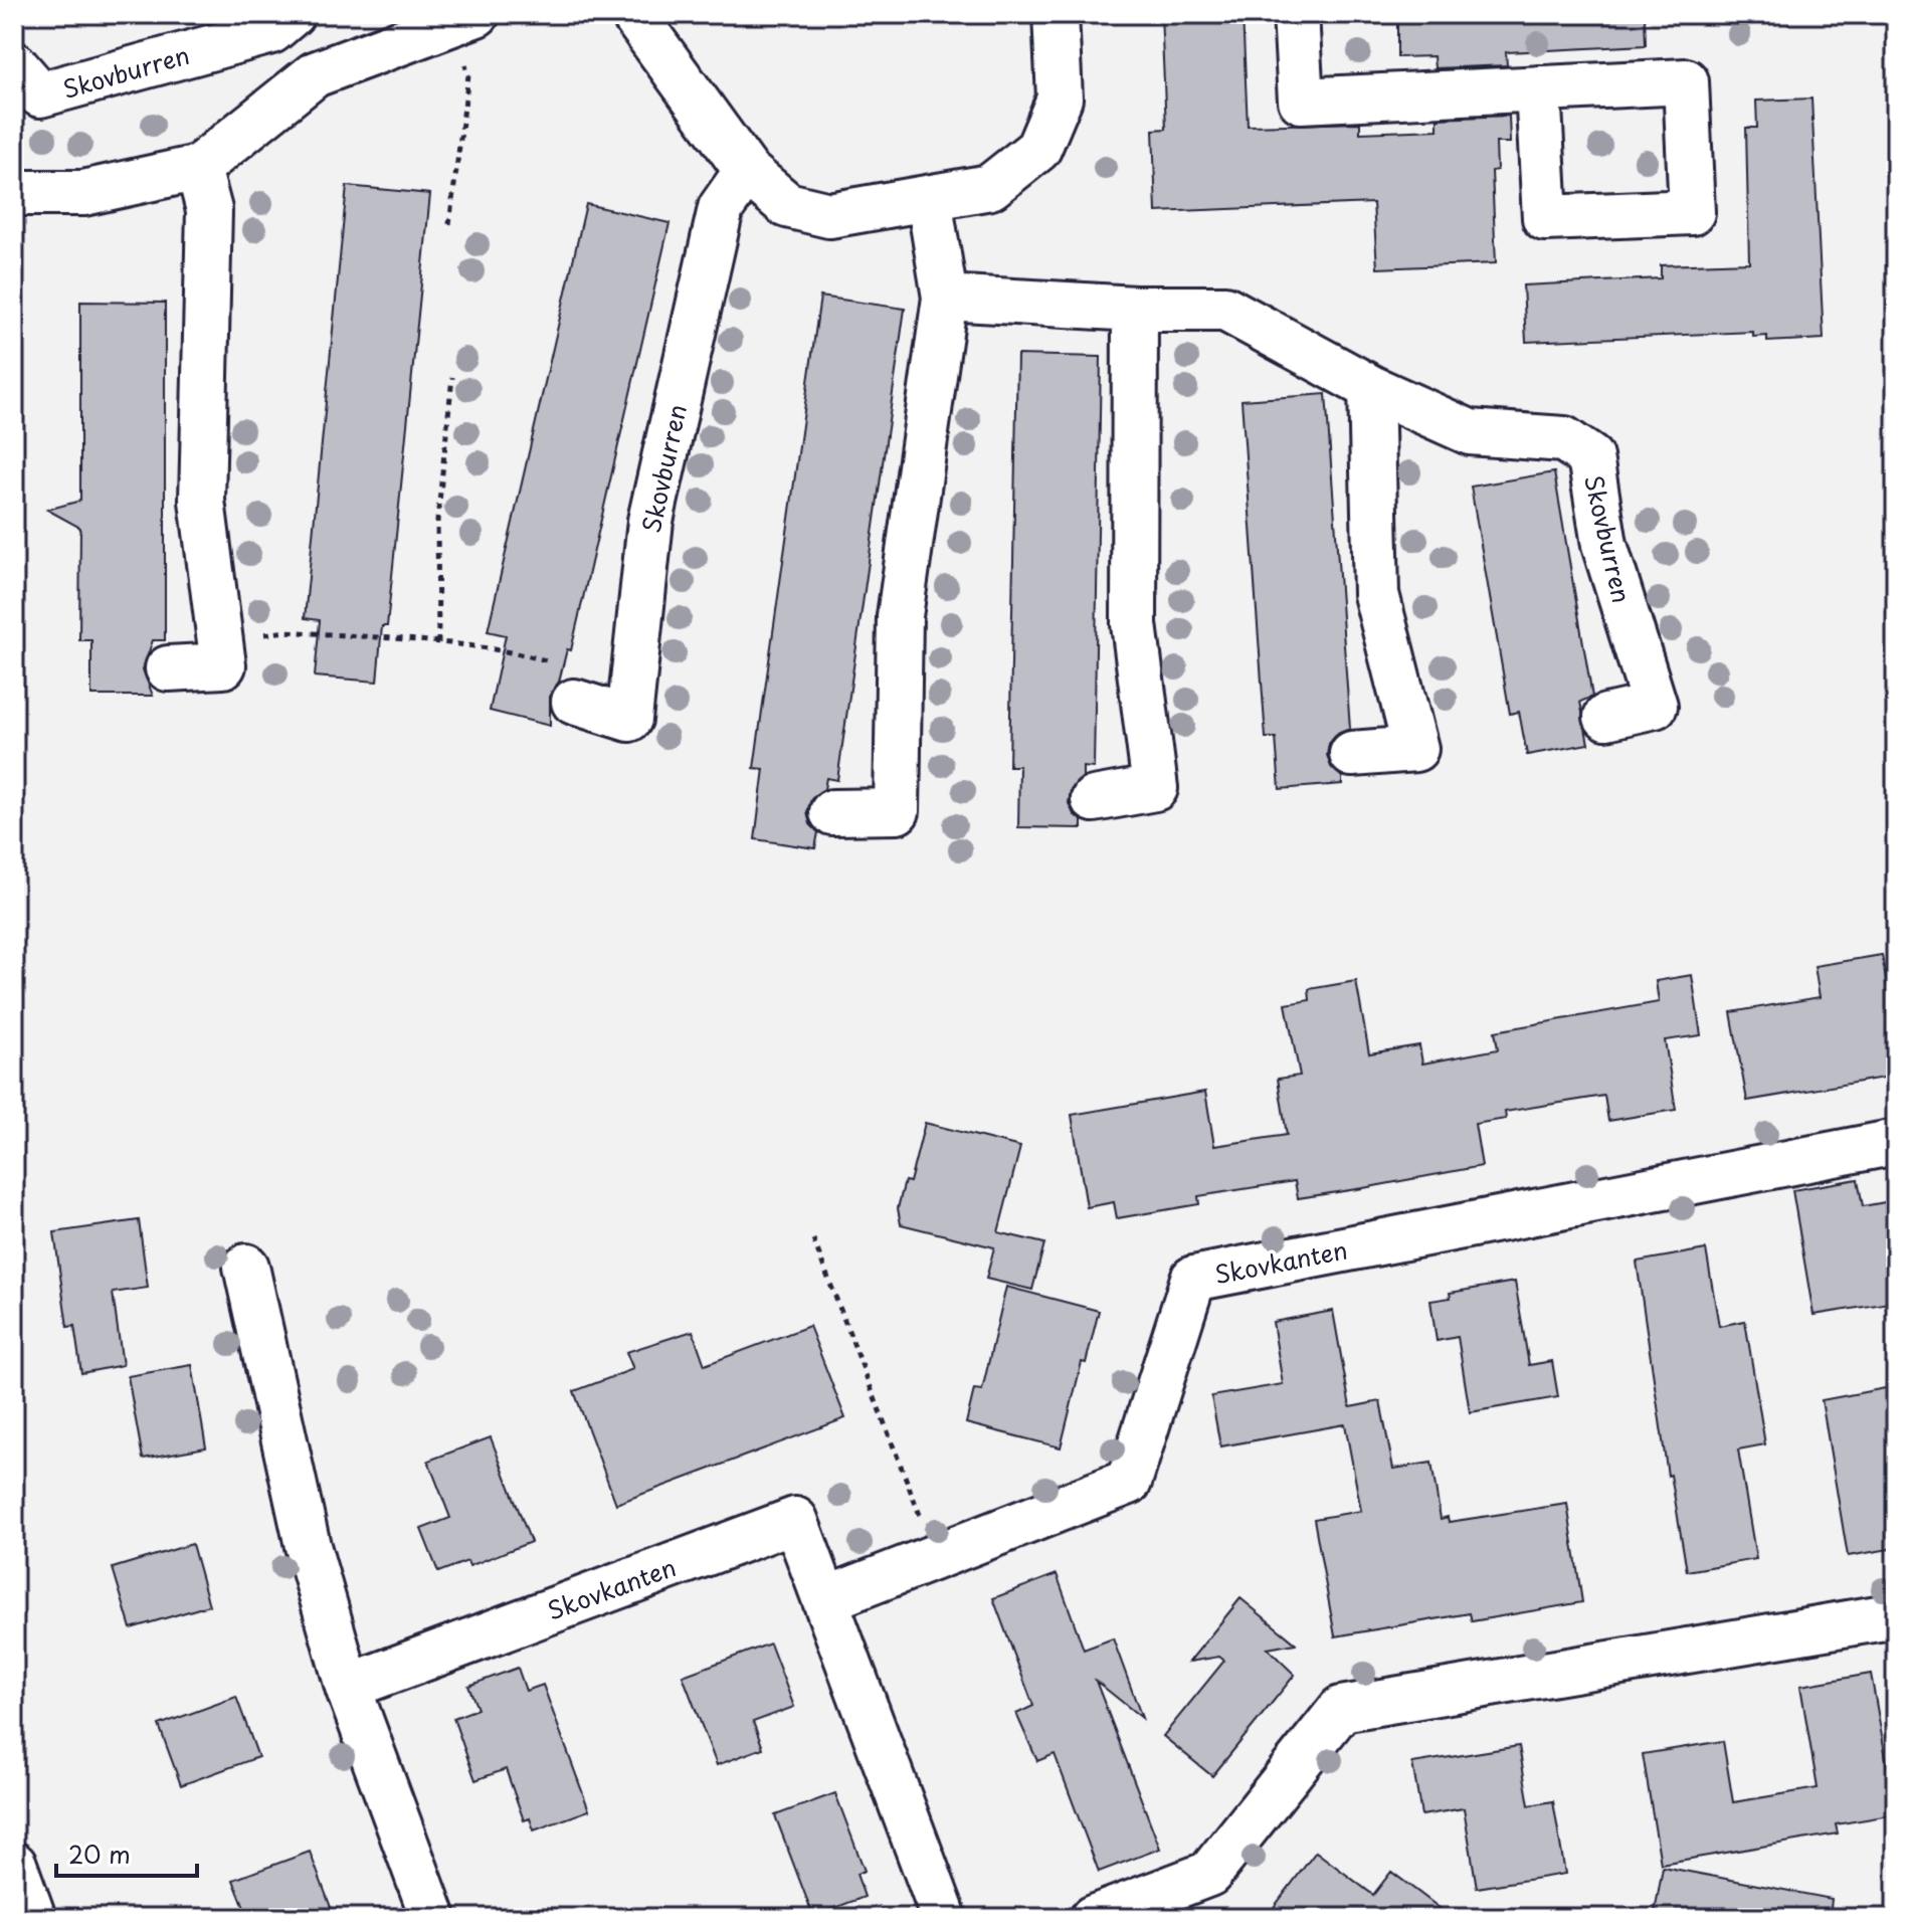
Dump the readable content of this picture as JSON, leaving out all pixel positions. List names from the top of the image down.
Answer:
{
  "streets": {
    "street": ["Skovburren", "Skovkanten"]
  },
  "scale_bar": "20 m"
}
